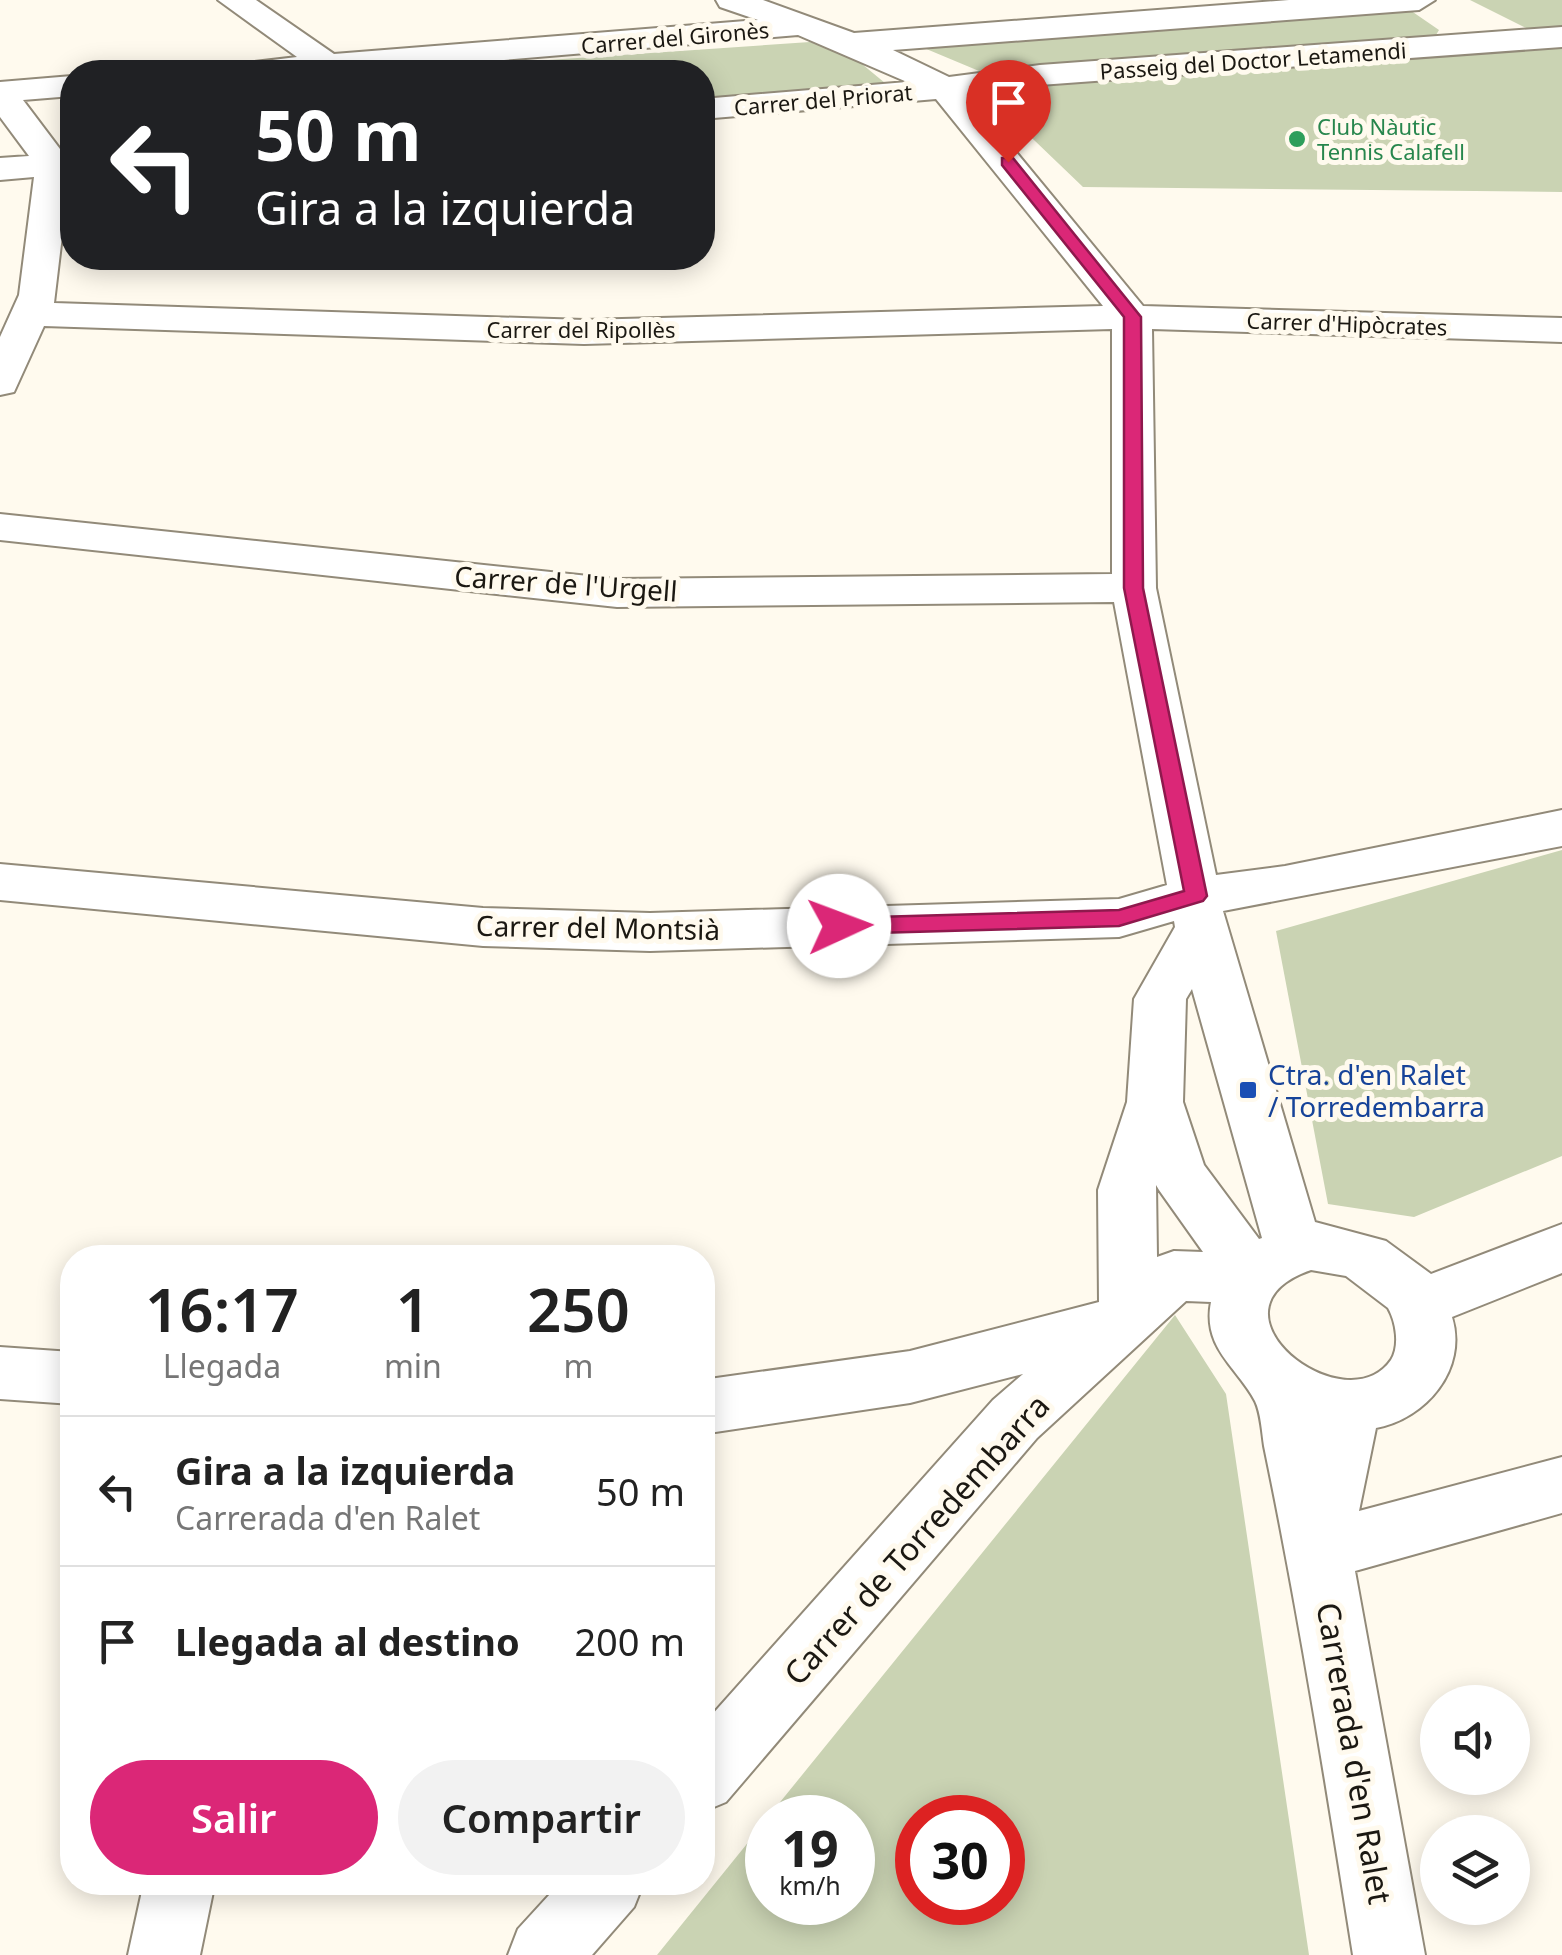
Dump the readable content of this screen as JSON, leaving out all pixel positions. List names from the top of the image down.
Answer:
{
  "streets": {
    "street": [
      "Carrer del Gironès",
      "Passeig del Doctor Letamendi",
      "Carrer del Priorat",
      "Carrer d'Hipòcrates",
      "Carrer del Ripollès",
      "Carrer de l'Urgell",
      "Carrer del Montsià",
      "Carrer de Torredembarra",
      "Carrerada d'en Ralet"
    ]
  },
  "crossings": [
    ["Passeig del Doctor Letamendi", "Carrer del Priorat"],
    ["Carrer d'Hipòcrates", "Carrer del Ripollès"],
    ["Carrer de Torredembarra", "Carrerada d'en Ralet"]
  ],
  "places": {
    "other": ["Club Nàutic Tennis Calafell"],
    "transit": ["Ctra. d'en Ralet / Torredembarra"]
  },
  "page": {
    "turn": ["50 m", "Gira a la izquierda"],
    "eta": [
      "16:17",
      "Llegada",
      "1",
      "min",
      "250",
      "m"
    ],
    "list": [
      {
        "name": "Gira a la izquierda",
        "note": "Carrerada d'en Ralet",
        "value": "50 m"
      },
      {
        "name": "Llegada al destino",
        "value": "200 m"
      }
    ],
    "buttons": ["Salir", "Compartir"],
    "speed": "19 km/h",
    "limit": "30"
  }
}
